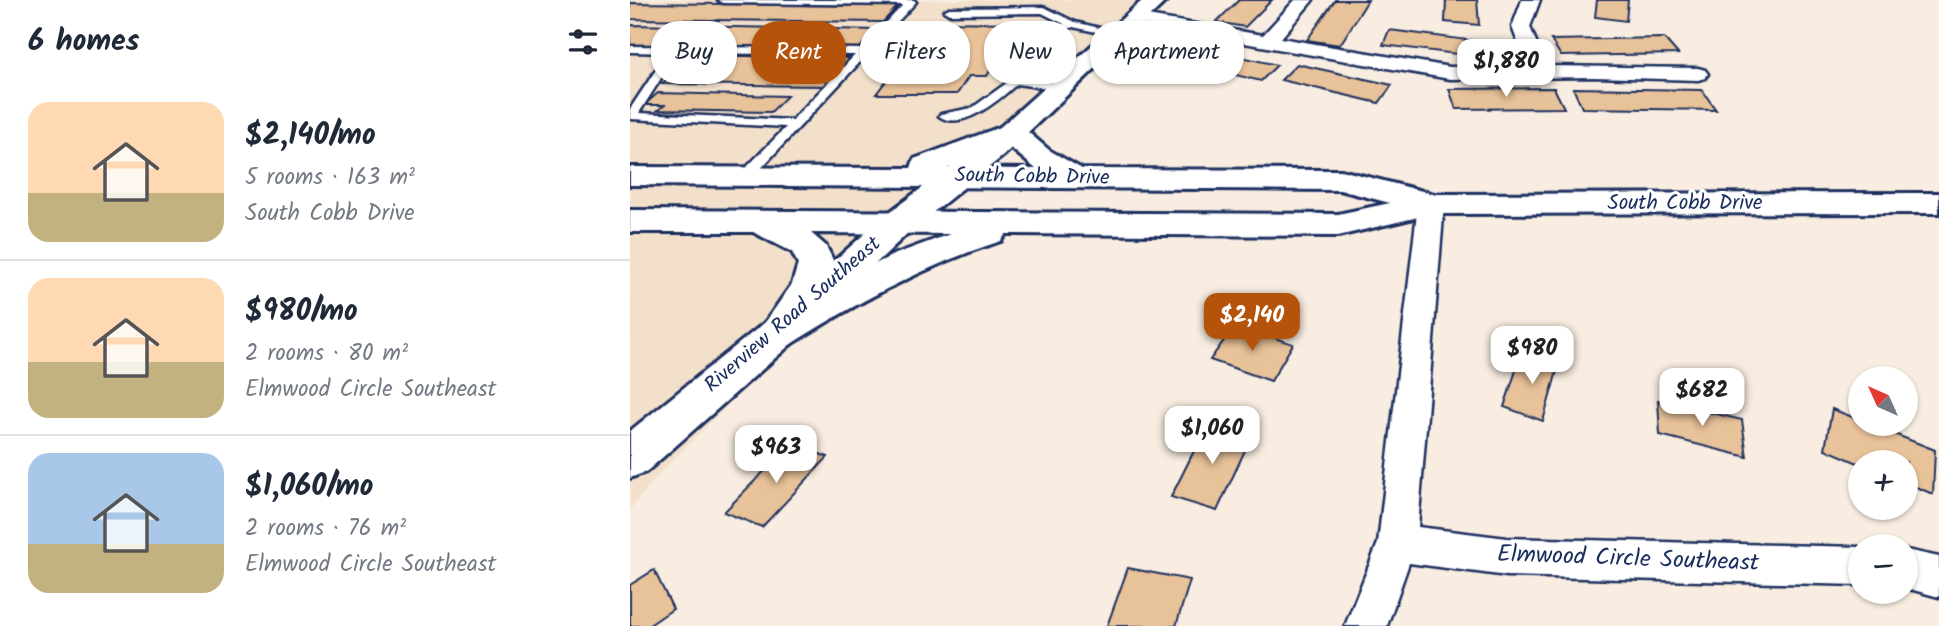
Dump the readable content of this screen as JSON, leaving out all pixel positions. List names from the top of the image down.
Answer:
{
  "streets": {
    "main road": ["South Cobb Drive", "Riverview Road Southeast"],
    "street": ["Elmwood Circle Southeast"]
  },
  "crossings": [
    ["South Cobb Drive", "Riverview Road Southeast"]
  ],
  "north": "top left",
  "page": {
    "heading": "6 homes",
    "chip": [
      "Buy",
      "Rent",
      "Filters",
      "New",
      "Apartment"
    ],
    "price": [
      "$1,880",
      "$2,140",
      "$980",
      "$682",
      "$1,060",
      "$963"
    ],
    "list": [
      {
        "name": "$2,140/mo",
        "note": "5 rooms · 163 m² · South Cobb Drive"
      },
      {
        "name": "$980/mo",
        "note": "2 rooms · 80 m² · Elmwood Circle Southeast"
      },
      {
        "name": "$1,060/mo",
        "note": "2 rooms · 76 m² · Elmwood Circle Southeast"
      }
    ],
    "map_buttons": ["+", "−"]
  }
}
